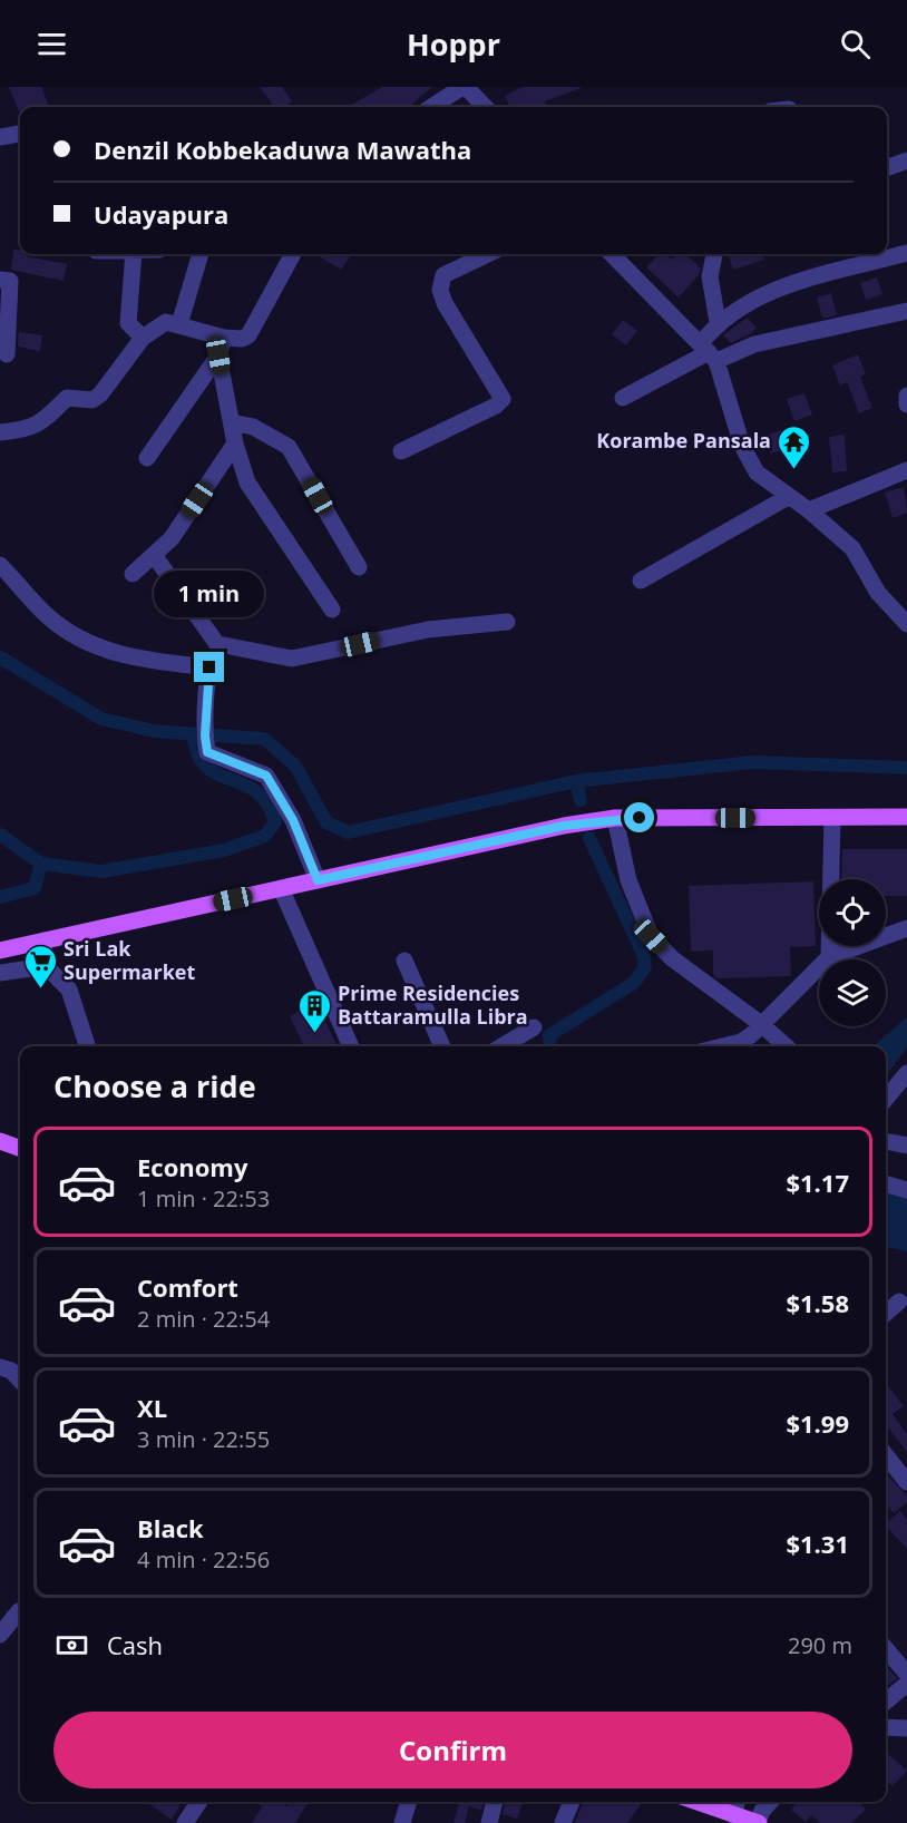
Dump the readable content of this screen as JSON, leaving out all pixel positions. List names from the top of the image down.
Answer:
{
  "places": {
    "temple": ["Korambe Pansala"],
    "supermarket": ["Sri Lak Supermarket"],
    "building": ["Prime Residencies Battaramulla Libra"]
  },
  "page": {
    "header": "Hoppr",
    "banner": ["Denzil Kobbekaduwa Mawatha", "Udayapura"],
    "bubble": "1 min",
    "heading": "Choose a ride",
    "list": [
      {
        "name": "Economy",
        "note": "1 min · 22:53",
        "value": "$1.17"
      },
      {
        "name": "Comfort",
        "note": "2 min · 22:54",
        "value": "$1.58"
      },
      {
        "name": "XL",
        "note": "3 min · 22:55",
        "value": "$1.99"
      },
      {
        "name": "Black",
        "note": "4 min · 22:56",
        "value": "$1.31"
      }
    ],
    "pay": ["Cash", "290 m"],
    "buttons": "Confirm"
  }
}
